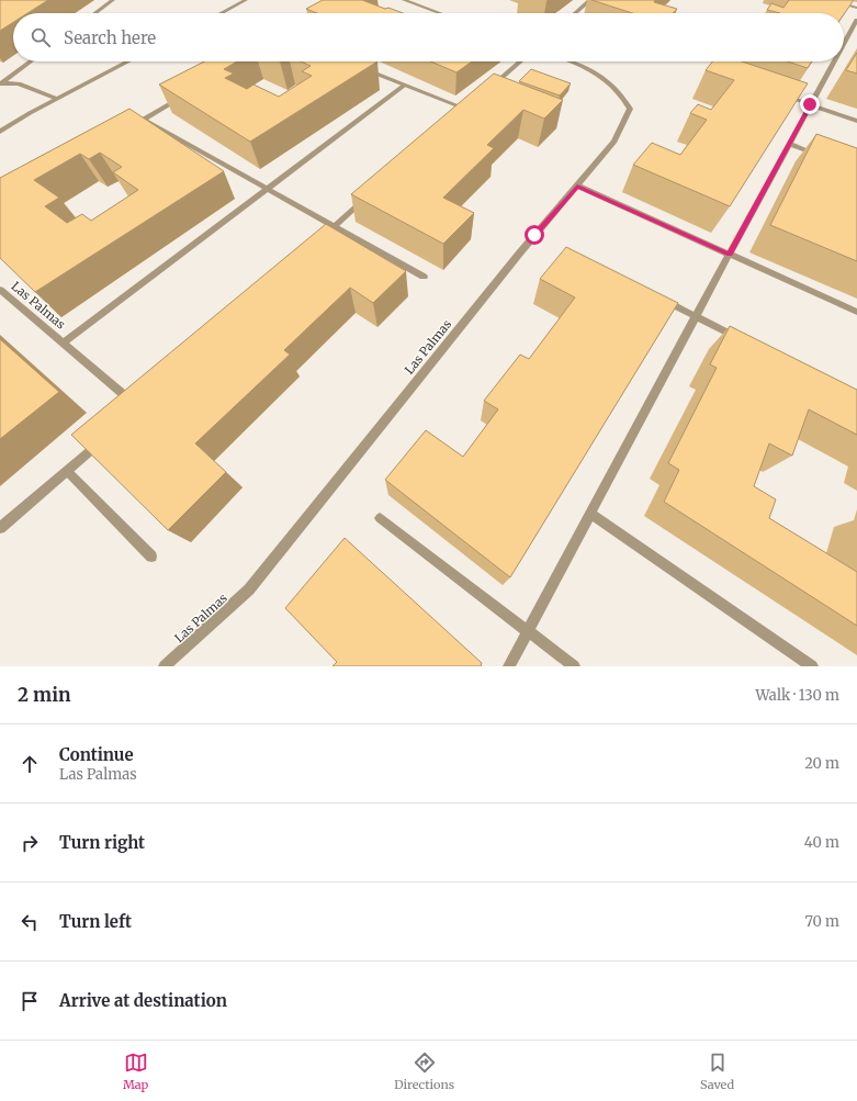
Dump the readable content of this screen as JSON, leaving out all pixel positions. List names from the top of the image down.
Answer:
{
  "streets": {
    "street": ["Las Palmas"]
  },
  "page": {
    "search": "Search here",
    "heading": ["2 min", "Walk · 130 m"],
    "list": [
      ["Continue", "Las Palmas", "20 m"],
      ["Turn right", "40 m"],
      ["Turn left", "70 m"],
      "Arrive at destination"
    ],
    "nav": ["Map", "Directions", "Saved"]
  }
}
